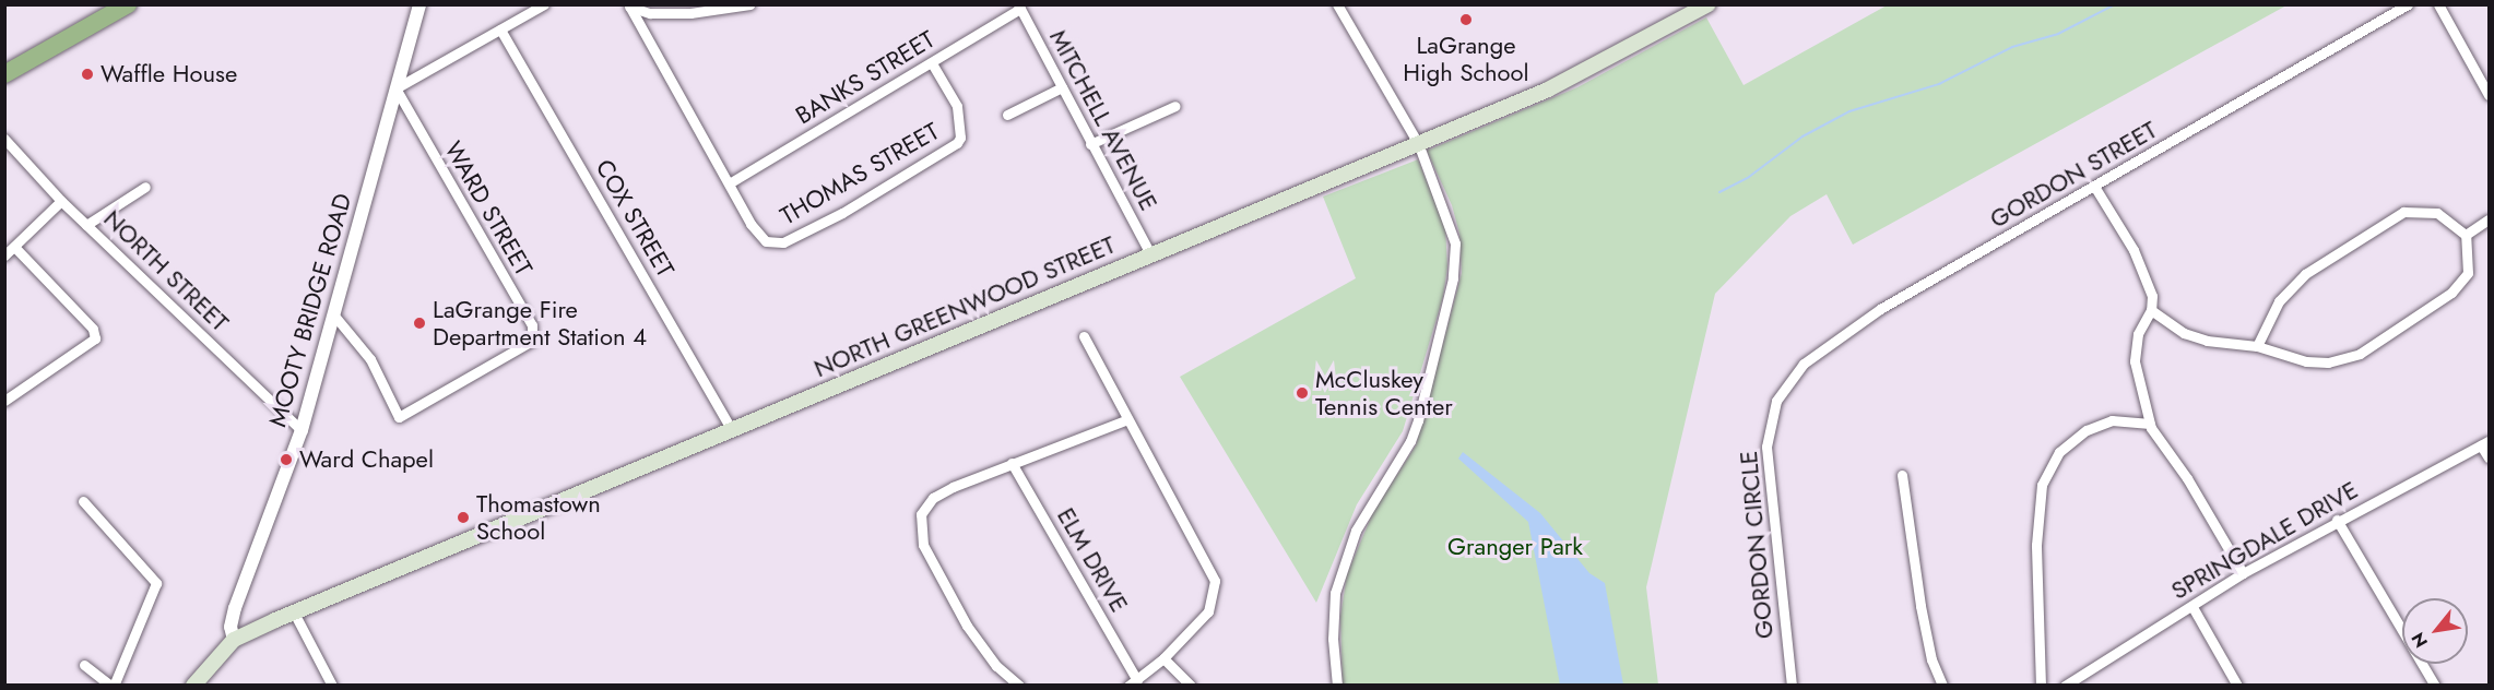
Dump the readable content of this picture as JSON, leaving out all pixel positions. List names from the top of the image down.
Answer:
{
  "streets": {
    "main road": ["NORTH GREENWOOD STREET"],
    "street": [
      "BANKS STREET",
      "MITCHELL AVENUE",
      "THOMAS STREET",
      "GORDON STREET",
      "WARD STREET",
      "COX STREET",
      "NORTH STREET",
      "MOOTY BRIDGE ROAD",
      "SPRINGDALE DRIVE",
      "GORDON CIRCLE",
      "ELM DRIVE"
    ]
  },
  "crossings": [
    ["BANKS STREET", "MITCHELL AVENUE"],
    ["BANKS STREET", "THOMAS STREET"],
    ["MITCHELL AVENUE", "NORTH GREENWOOD STREET"],
    ["GORDON STREET", "GORDON CIRCLE"],
    ["WARD STREET", "MOOTY BRIDGE ROAD"],
    ["COX STREET", "NORTH GREENWOOD STREET"],
    ["NORTH STREET", "MOOTY BRIDGE ROAD"],
    ["NORTH GREENWOOD STREET", "MOOTY BRIDGE ROAD"]
  ],
  "parks": ["Granger Park"],
  "places": [
    "LaGrange High School",
    "Waffle House",
    "LaGrange Fire Department Station 4",
    "McCluskey Tennis Center",
    "Ward Chapel",
    "Thomastown School"
  ],
  "north": "bottom left"
}
